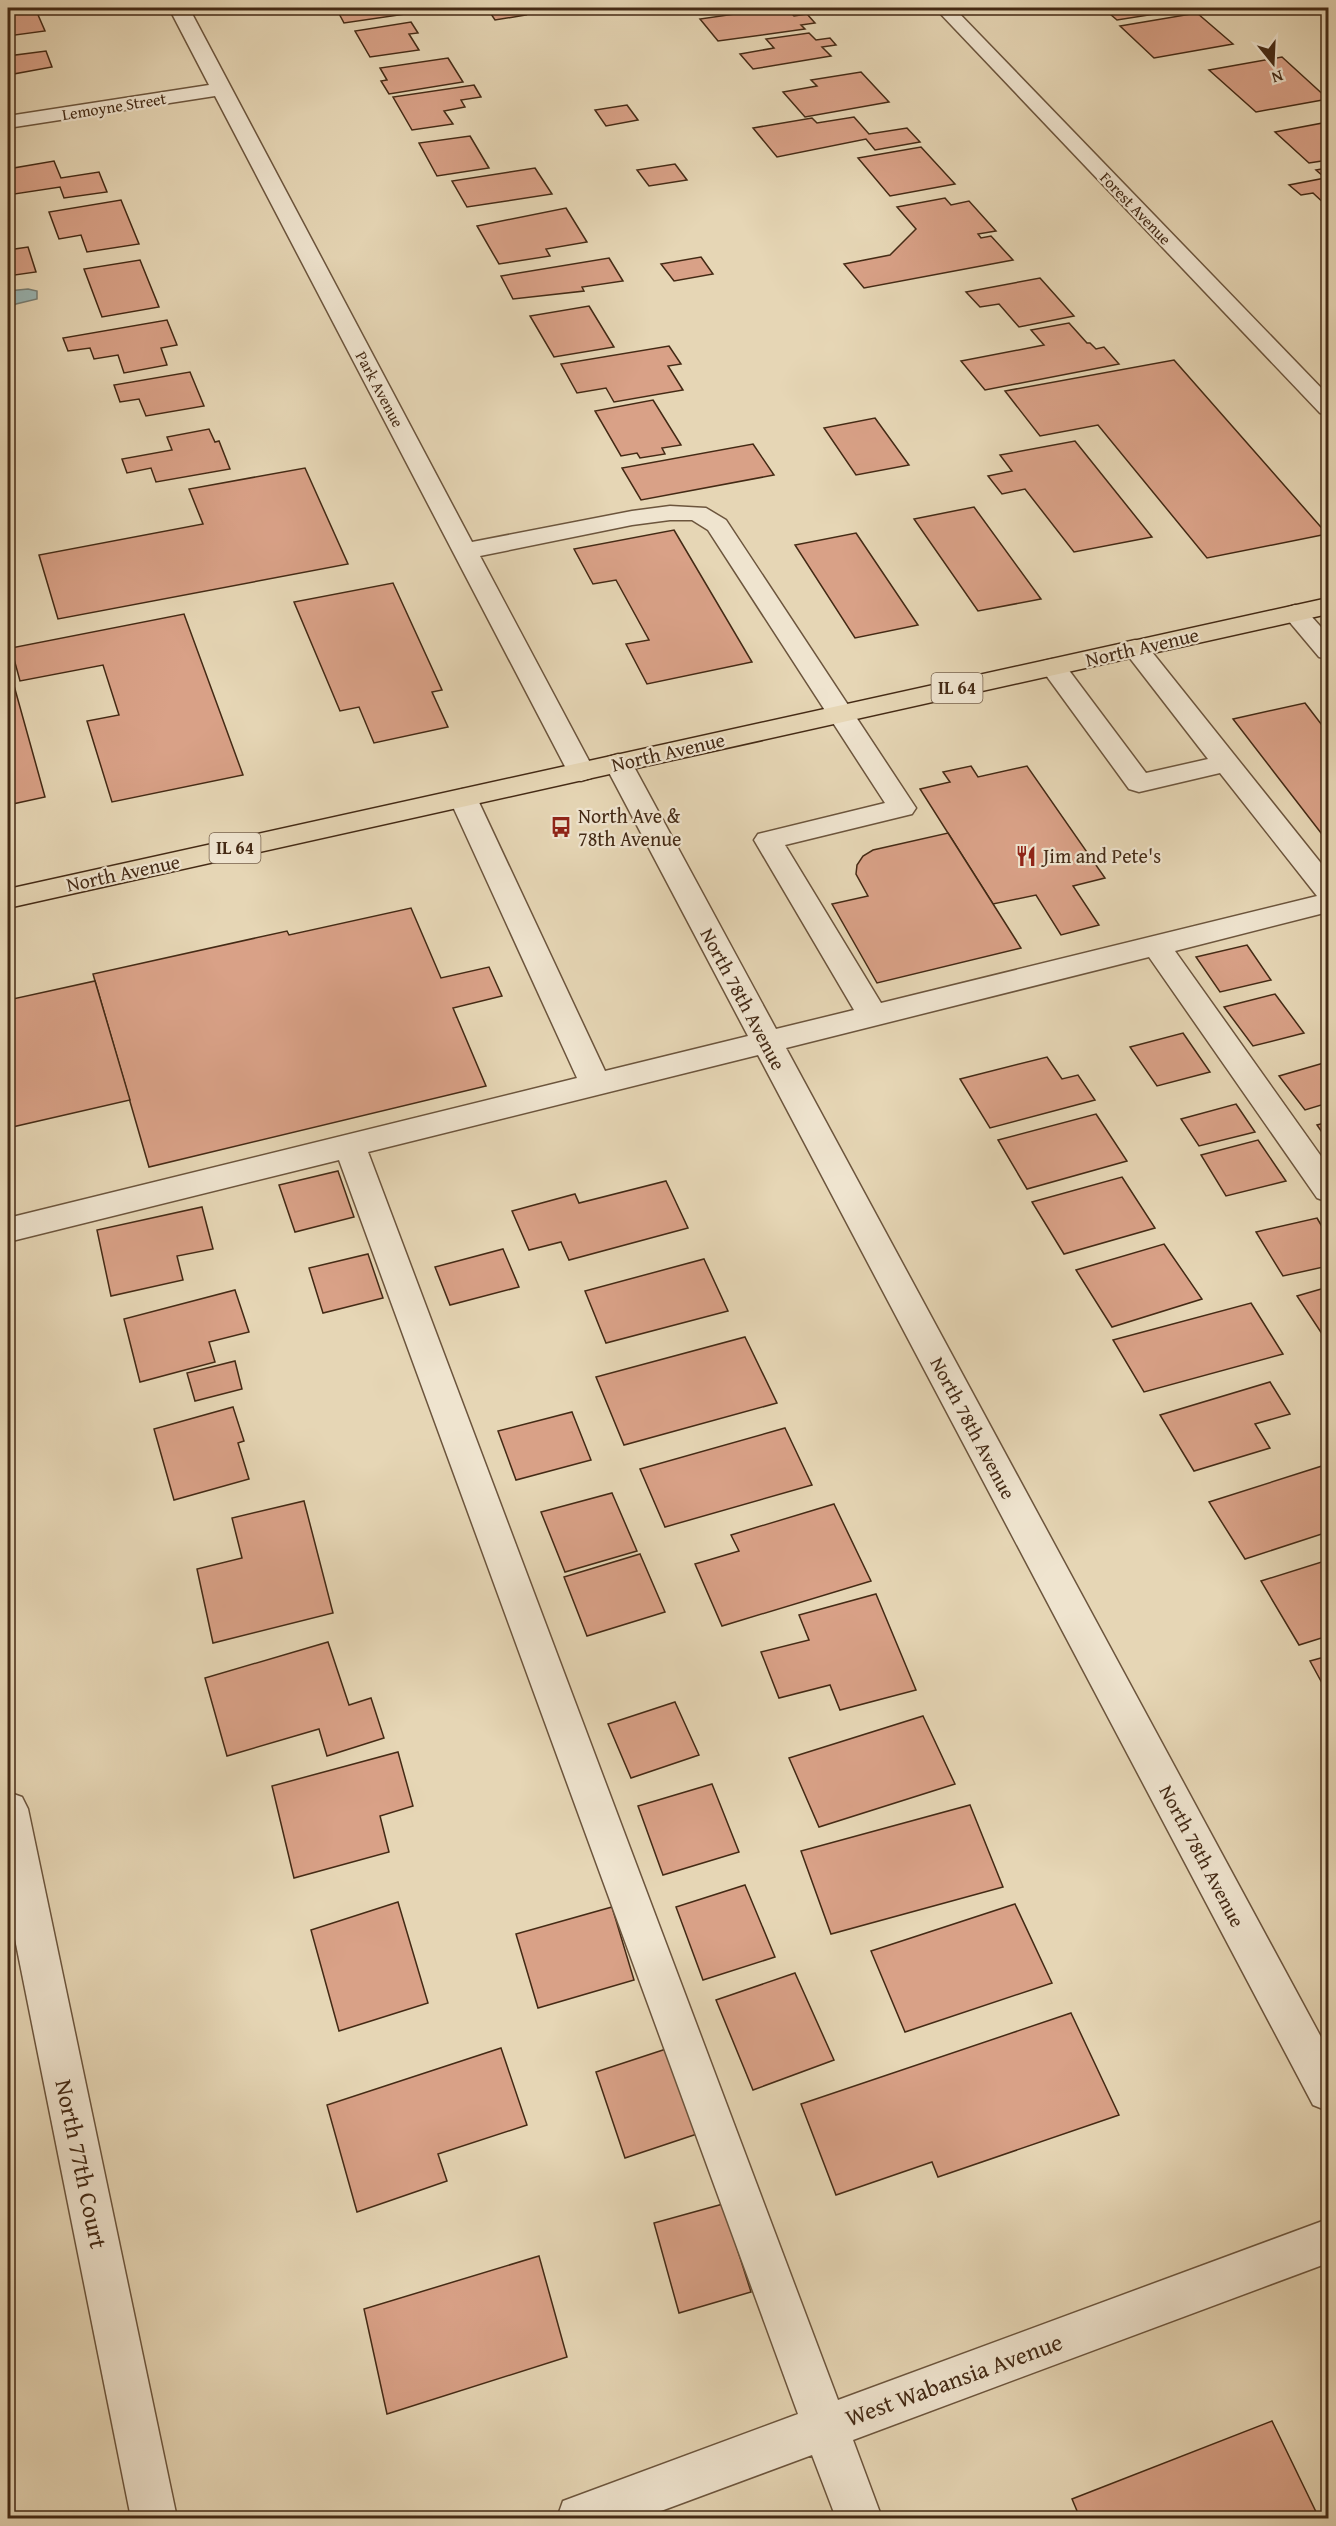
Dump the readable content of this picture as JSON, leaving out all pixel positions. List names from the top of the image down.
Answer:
{
  "streets": {
    "main road": ["North Avenue", "IL 64"],
    "street": [
      "Lemoyne Street",
      "Forest Avenue",
      "Park Avenue",
      "North 78th Avenue",
      "North 77th Court",
      "West Wabansia Avenue"
    ]
  },
  "crossings": [
    ["Lemoyne Street", "Park Avenue"],
    ["Park Avenue", "North Avenue"],
    ["North Avenue", "North 78th Avenue"]
  ],
  "places": {
    "bus stop": ["North Ave & 78th Avenue"],
    "restaurant": ["Jim and Pete's"]
  },
  "north": "bottom"
}
